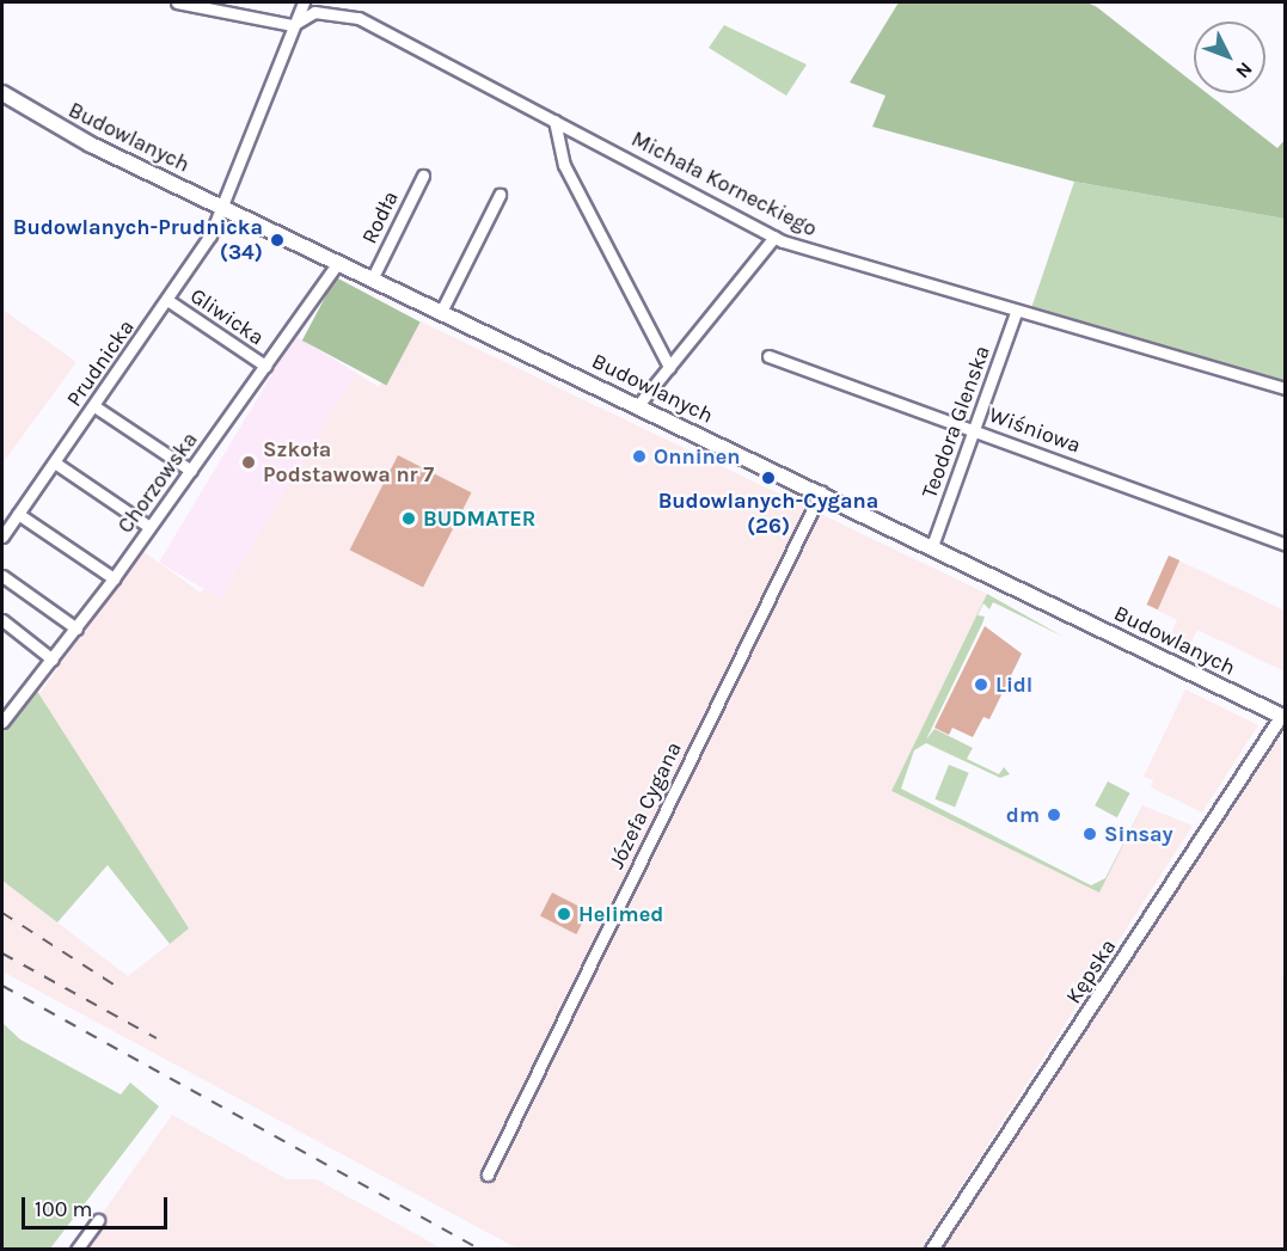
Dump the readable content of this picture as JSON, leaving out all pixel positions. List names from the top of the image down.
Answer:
{
  "streets": {
    "main road": ["Budowlanych"],
    "street": [
      "Michała Korneckiego",
      "Rodła",
      "Gliwicka",
      "Prudnicka",
      "Teodora Glenska",
      "Wiśniowa",
      "Chorzowska",
      "Józefa Cygana",
      "Kępska"
    ]
  },
  "crossings": [
    ["Budowlanych", "Rodła"],
    ["Budowlanych", "Prudnicka"],
    ["Budowlanych", "Teodora Glenska"],
    ["Budowlanych", "Chorzowska"],
    ["Budowlanych", "Józefa Cygana"],
    ["Budowlanych", "Kępska"],
    ["Michała Korneckiego", "Prudnicka"],
    ["Michała Korneckiego", "Teodora Glenska"],
    ["Gliwicka", "Prudnicka"],
    ["Gliwicka", "Chorzowska"],
    ["Teodora Glenska", "Wiśniowa"]
  ],
  "places": [
    "Budowlanych-Prudnicka (34)",
    "Onninen",
    "Szkoła Podstawowa nr 7",
    "Budowlanych-Cygana (26)",
    "BUDMATER",
    "Lidl",
    "dm",
    "Sinsay",
    "Helimed"
  ],
  "scale_bar": "100 m",
  "north": "bottom right"
}
